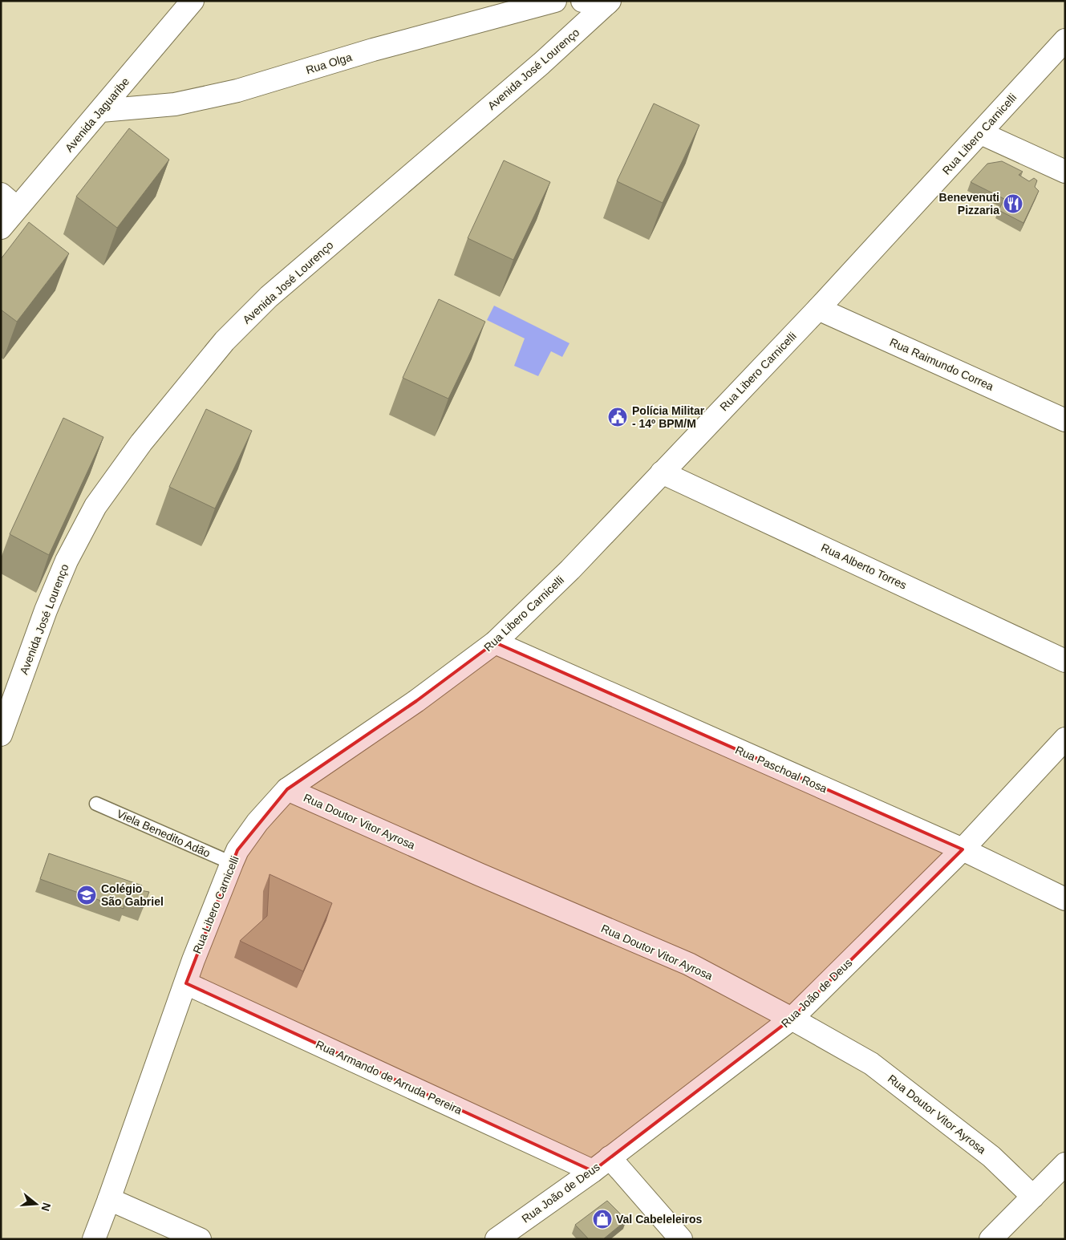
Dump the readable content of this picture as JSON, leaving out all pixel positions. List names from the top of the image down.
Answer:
{
  "streets": {
    "street": [
      "Rua Olga",
      "Avenida José Lourenço",
      "Avenida Jaguaribe",
      "Rua Libero Carnicelli",
      "Rua Raimundo Correa",
      "Rua Alberto Torres",
      "Rua Paschoal Rosa",
      "Rua Doutor Vitor Ayrosa",
      "Rua João de Deus",
      "Rua Armando de Arruda Pereira"
    ],
    "lane": ["Viela Benedito Adão"]
  },
  "crossings": [
    ["Rua Olga", "Avenida Jaguaribe"],
    ["Rua Libero Carnicelli", "Rua Raimundo Correa"],
    ["Rua Libero Carnicelli", "Rua Alberto Torres"],
    ["Rua Libero Carnicelli", "Rua Paschoal Rosa"],
    ["Rua Libero Carnicelli", "Rua Doutor Vitor Ayrosa"],
    ["Rua Libero Carnicelli", "Viela Benedito Adão"],
    ["Rua Libero Carnicelli", "Rua Armando de Arruda Pereira"],
    ["Rua Paschoal Rosa", "Rua João de Deus"],
    ["Rua Doutor Vitor Ayrosa", "Rua João de Deus"],
    ["Rua João de Deus", "Rua Armando de Arruda Pereira"]
  ],
  "places": {
    "restaurant": ["Benevenuti Pizzaria"],
    "public building": ["Polícia Militar - 14º BPM/M"],
    "school or university": ["Colégio São Gabriel"],
    "shop": ["Val Cabeleleiros"]
  },
  "north": "right"
}
